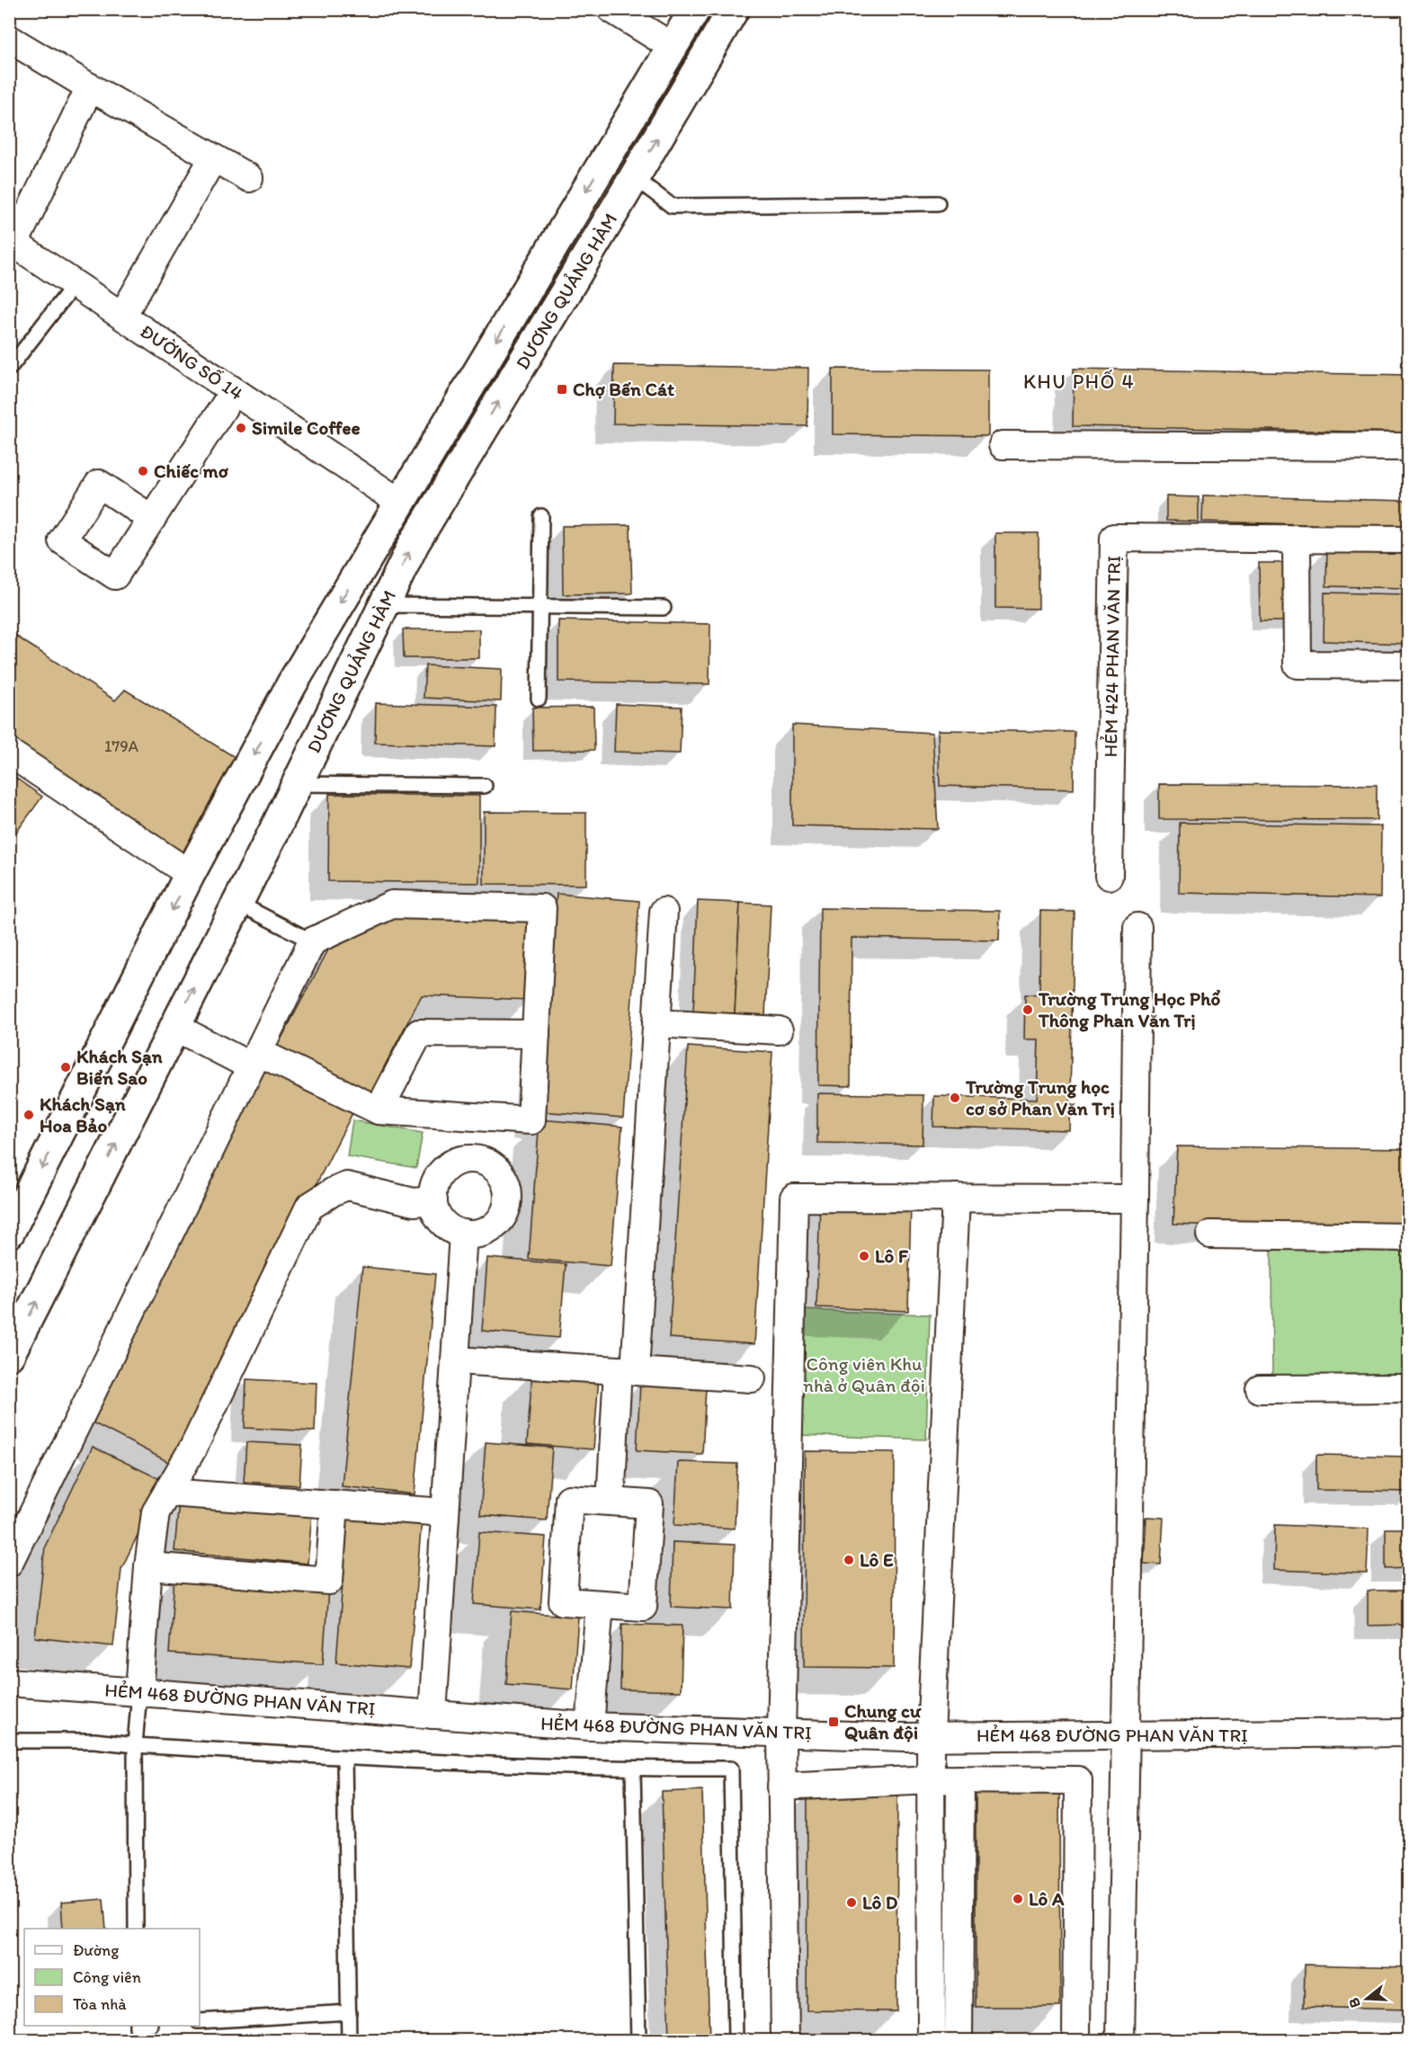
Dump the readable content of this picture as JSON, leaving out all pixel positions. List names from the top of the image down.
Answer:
{
  "streets": {
    "street": [
      "DƯƠNG QUẢNG HÀM",
      "ĐƯỜNG SỐ 14",
      "HẺM 424 PHAN VĂN TRỊ",
      "HẺM 468 ĐƯỜNG PHAN VĂN TRỊ"
    ]
  },
  "crossings": [
    ["DƯƠNG QUẢNG HÀM", "ĐƯỜNG SỐ 14"]
  ],
  "districts": ["KHU PHỐ 4"],
  "parks": ["Công viên Khu nhà ở Quân đội"],
  "places": {
    "transit": ["Chợ Bến Cát", "Chung cư Quân đội"],
    "other": [
      "Simile Coffee",
      "Chiếc mơ",
      "Trường Trung Học Phổ Thông Phan Văn Trị",
      "Khách Sạn Biển Sao",
      "Trường Trung học cơ sở Phan Văn Trị",
      "Khách Sạn Hoa Bảo",
      "Lô F",
      "Lô E",
      "Lô A",
      "Lô D"
    ]
  },
  "house_numbers": ["179A"],
  "legend": ["Đường", "Công viên", "Tòa nhà"],
  "north": "left"
}
